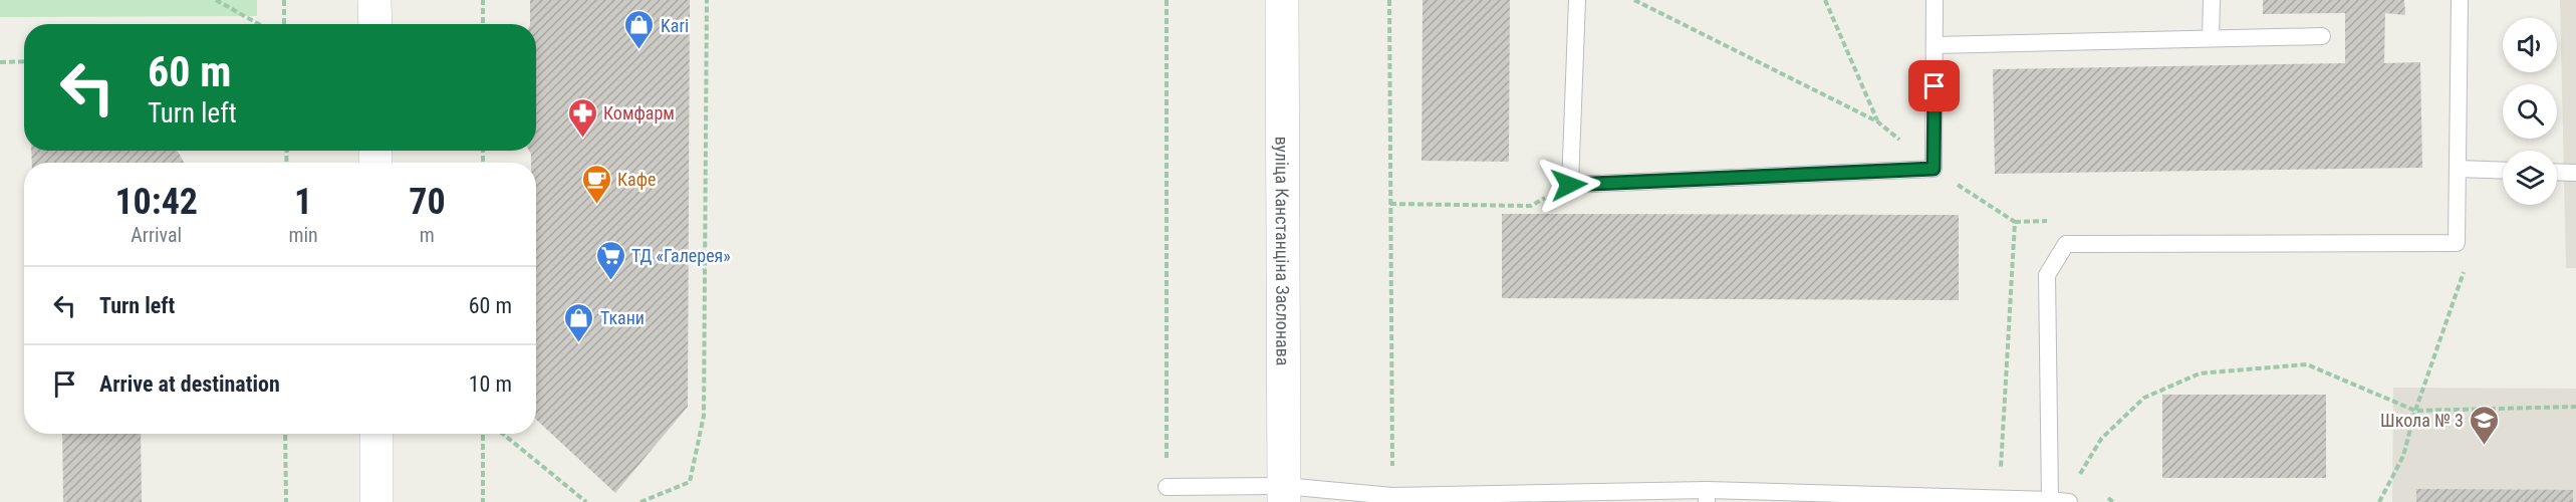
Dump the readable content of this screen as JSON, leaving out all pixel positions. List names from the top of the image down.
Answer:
{
  "streets": {
    "main road": ["вуліца Канстанціна Заслонава"]
  },
  "places": {
    "shop": ["Kari", "Ткани"],
    "pharmacy": ["Комфарм"],
    "cafe": ["Кафе"],
    "supermarket": ["ТД «Галерея»"],
    "school or university": ["Школа № 3"]
  },
  "page": {
    "turn": ["60 m", "Turn left"],
    "eta": [
      "10:42",
      "Arrival",
      "1",
      "min",
      "70",
      "m"
    ],
    "list": [
      {
        "name": "Turn left",
        "value": "60 m"
      },
      {
        "name": "Arrive at destination",
        "value": "10 m"
      }
    ]
  }
}
